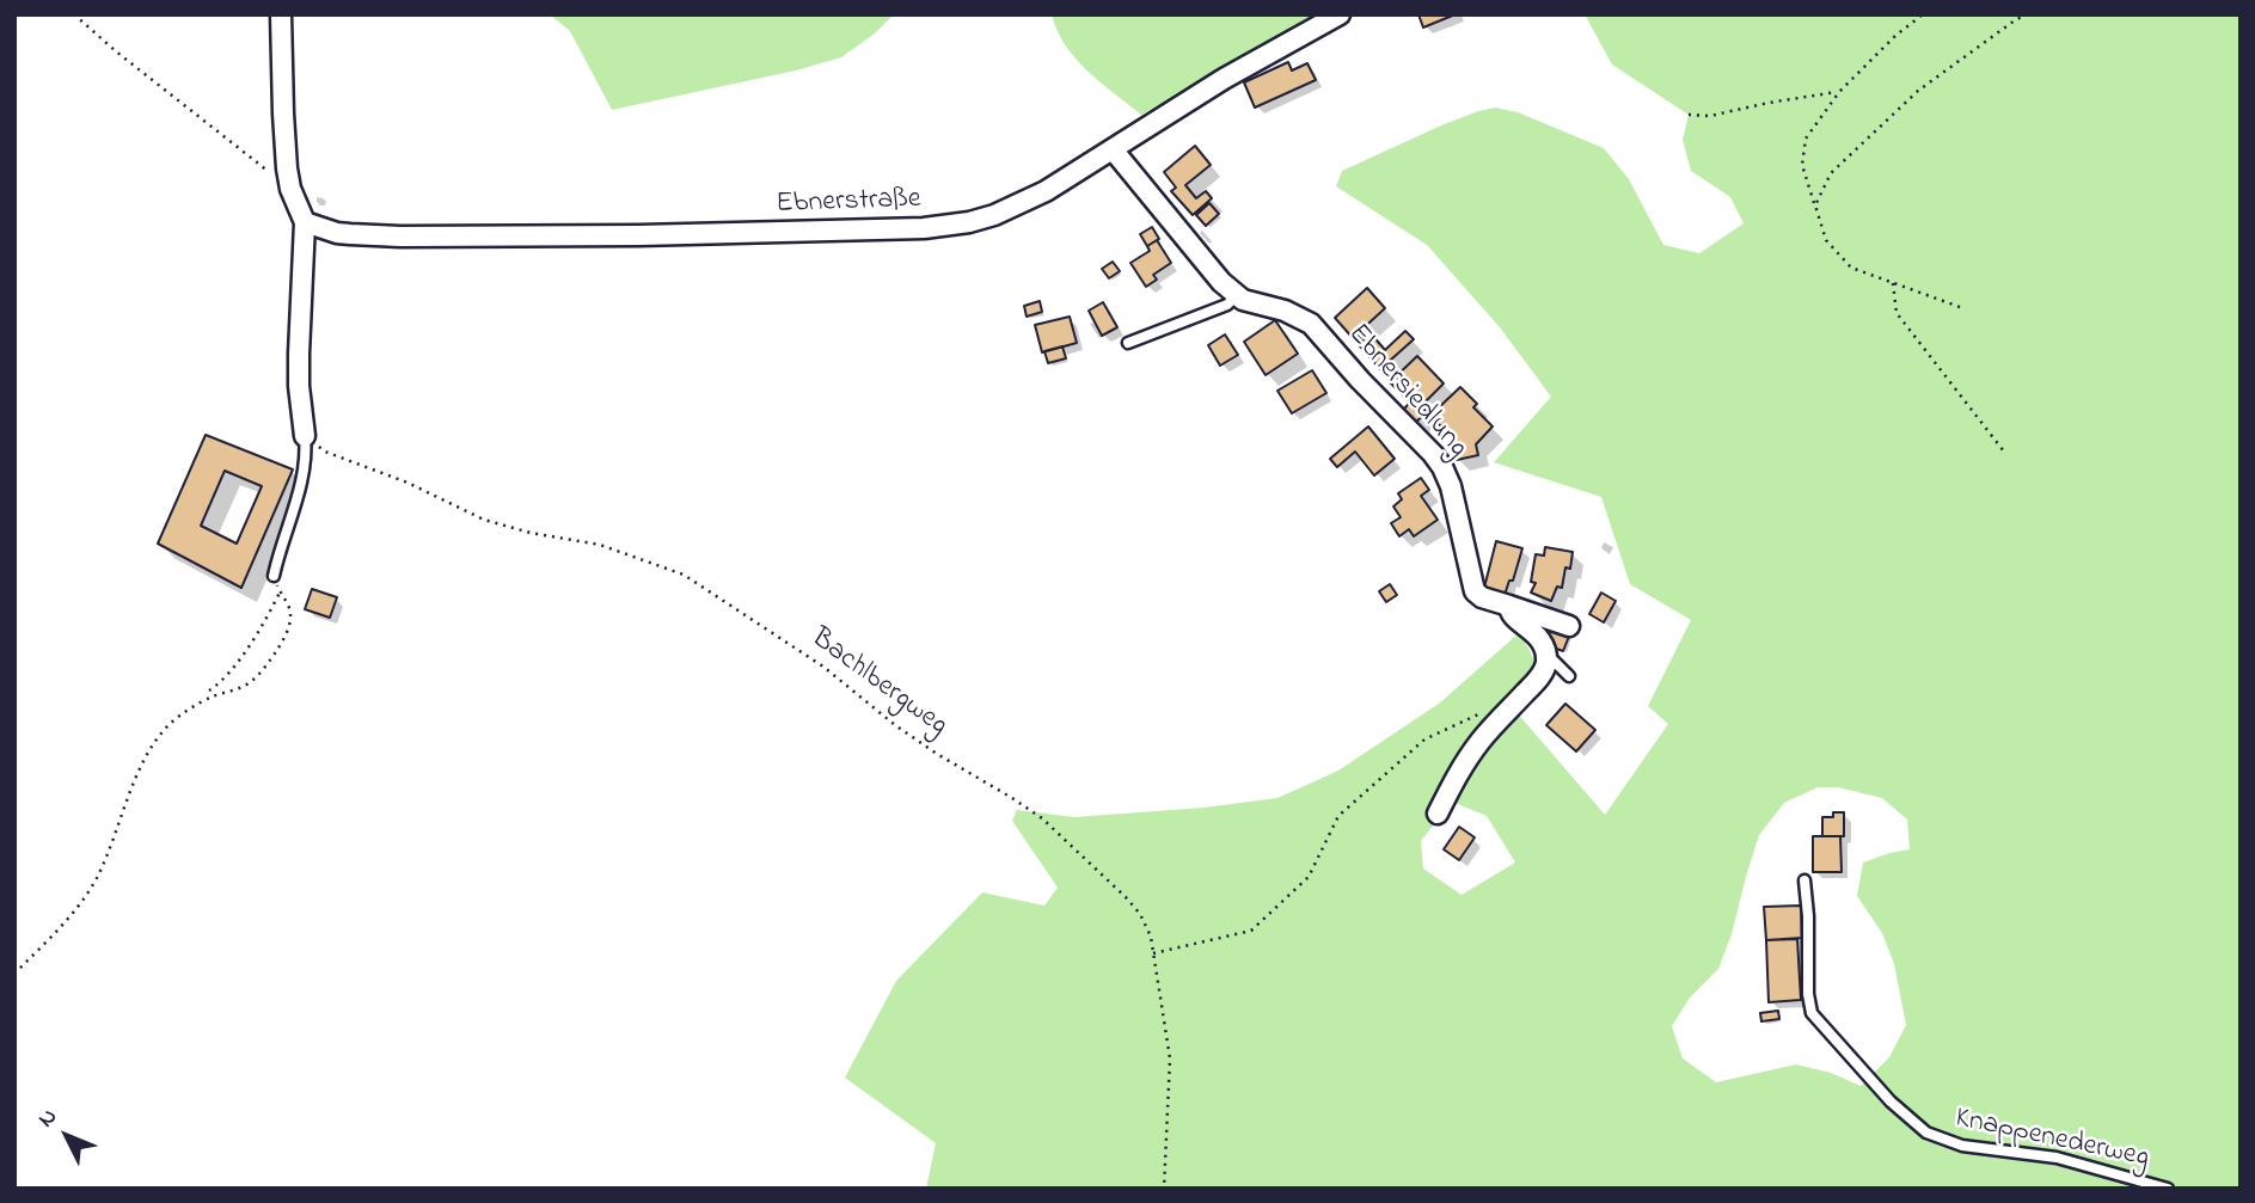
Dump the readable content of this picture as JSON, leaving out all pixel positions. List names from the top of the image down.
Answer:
{
  "streets": {
    "street": ["Ebnerstraße", "Ebnersiedlung"],
    "lane": ["Knappenederweg"],
    "path": ["Bachlbergweg"]
  },
  "crossings": [
    ["Ebnerstraße", "Ebnersiedlung"]
  ],
  "north": "top left"
}
